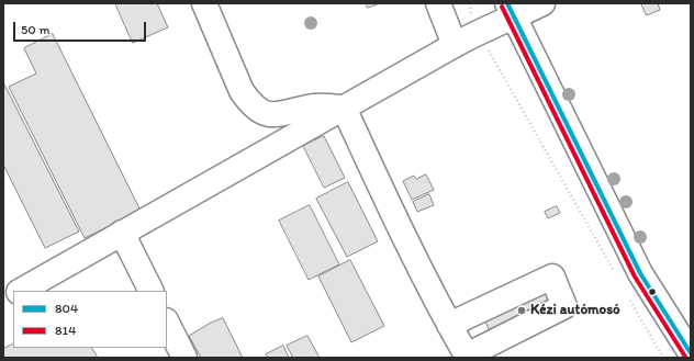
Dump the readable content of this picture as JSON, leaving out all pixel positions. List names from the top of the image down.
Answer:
{
  "places": ["Kézi autómosó"],
  "lines": ["transit line 804", "transit line 814"],
  "legend": ["804", "814"],
  "scale_bar": "50 m"
}
